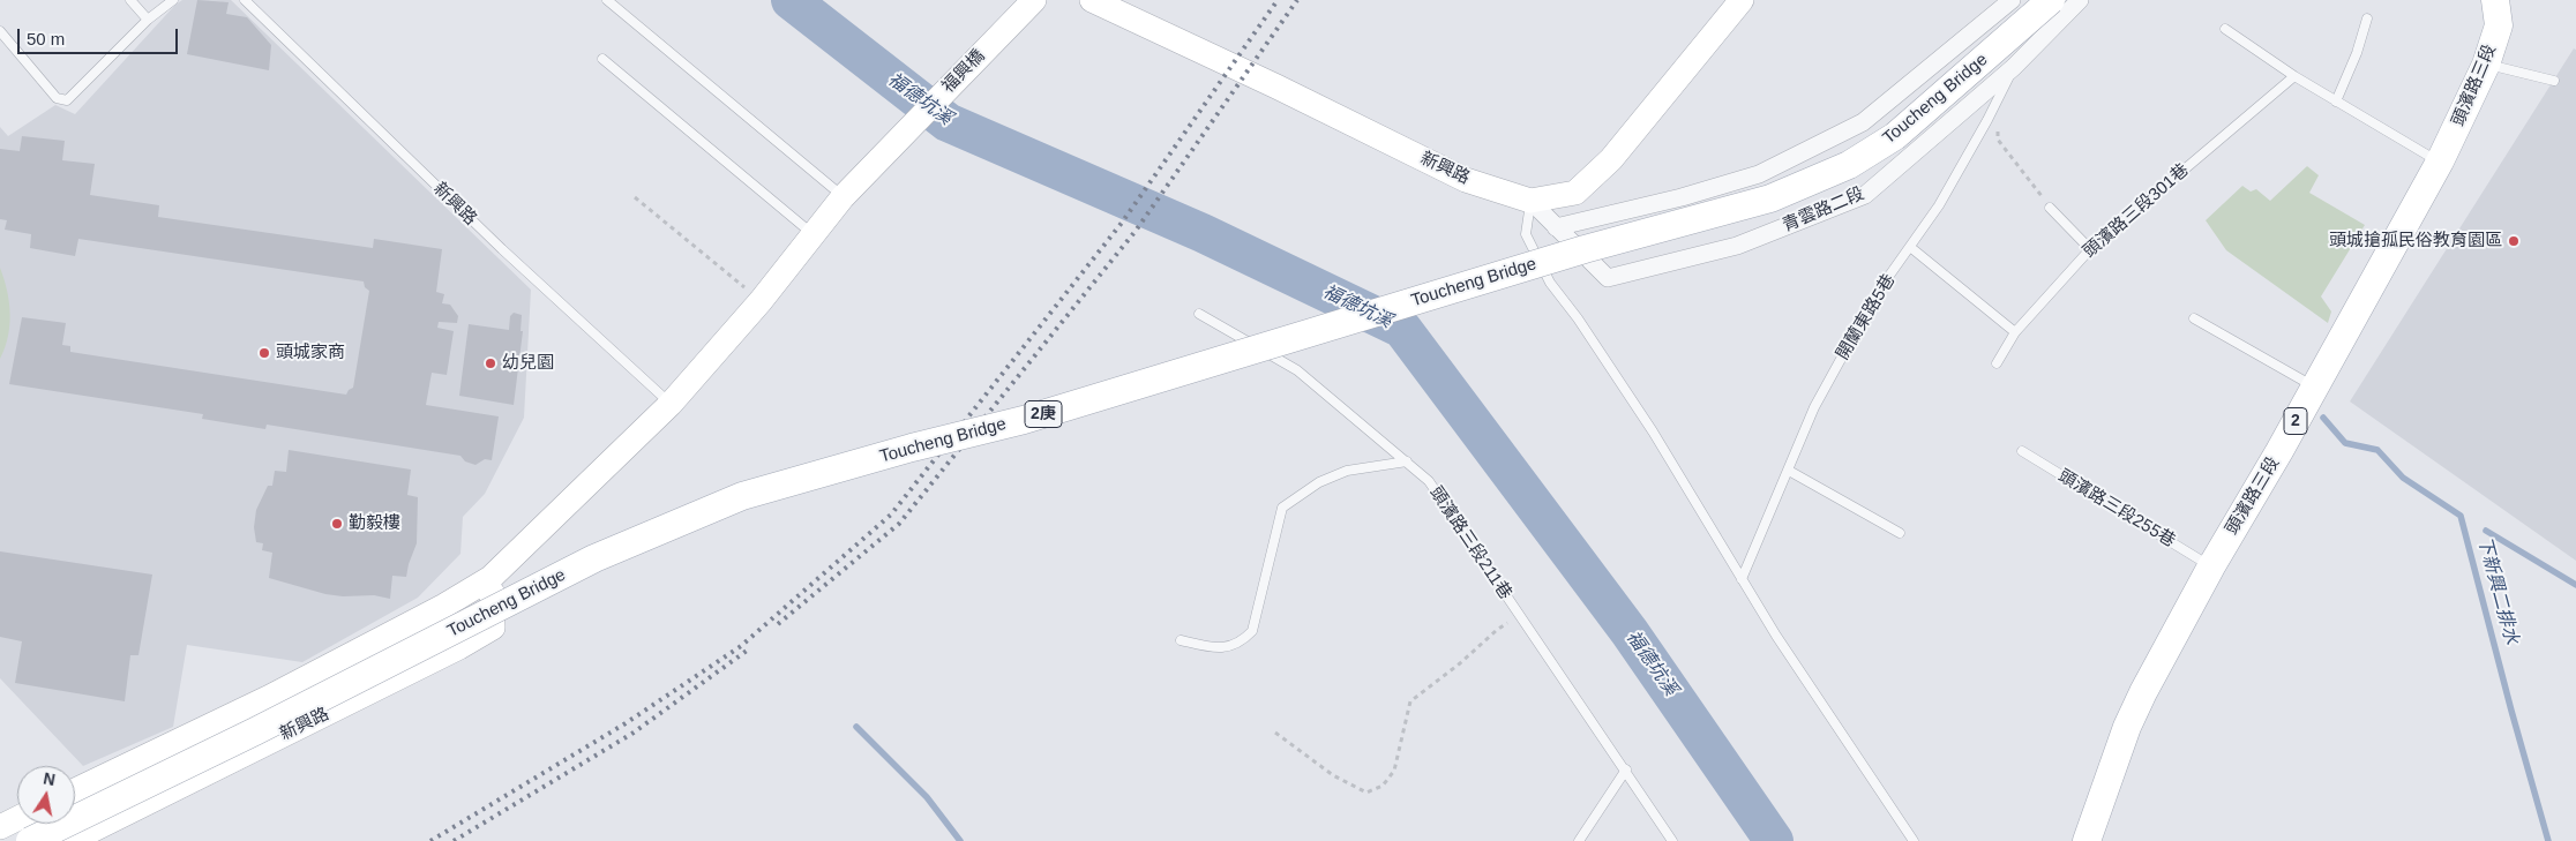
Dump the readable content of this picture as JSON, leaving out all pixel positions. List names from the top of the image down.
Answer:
{
  "streets": {
    "main road": [
      "頭濱路三段",
      "Toucheng Bridge",
      "2庚",
      "2"
    ],
    "street": ["福興橋", "新興路", "青雲路二段"],
    "lane": [
      "頭濱路三段301巷",
      "開蘭東路5巷",
      "頭濱路三段255巷",
      "頭濱路三段211巷"
    ]
  },
  "crossings": [
    ["頭濱路三段", "頭濱路三段255巷"],
    ["新興路", "青雲路二段"],
    ["青雲路二段", "開蘭東路5巷"]
  ],
  "water": ["福德坑溪", "下新興二排水"],
  "places": [
    "頭城搶孤民俗教育園區",
    "頭城家商",
    "幼兒園",
    "勤毅樓"
  ],
  "scale_bar": "50 m",
  "north": "top"
}
